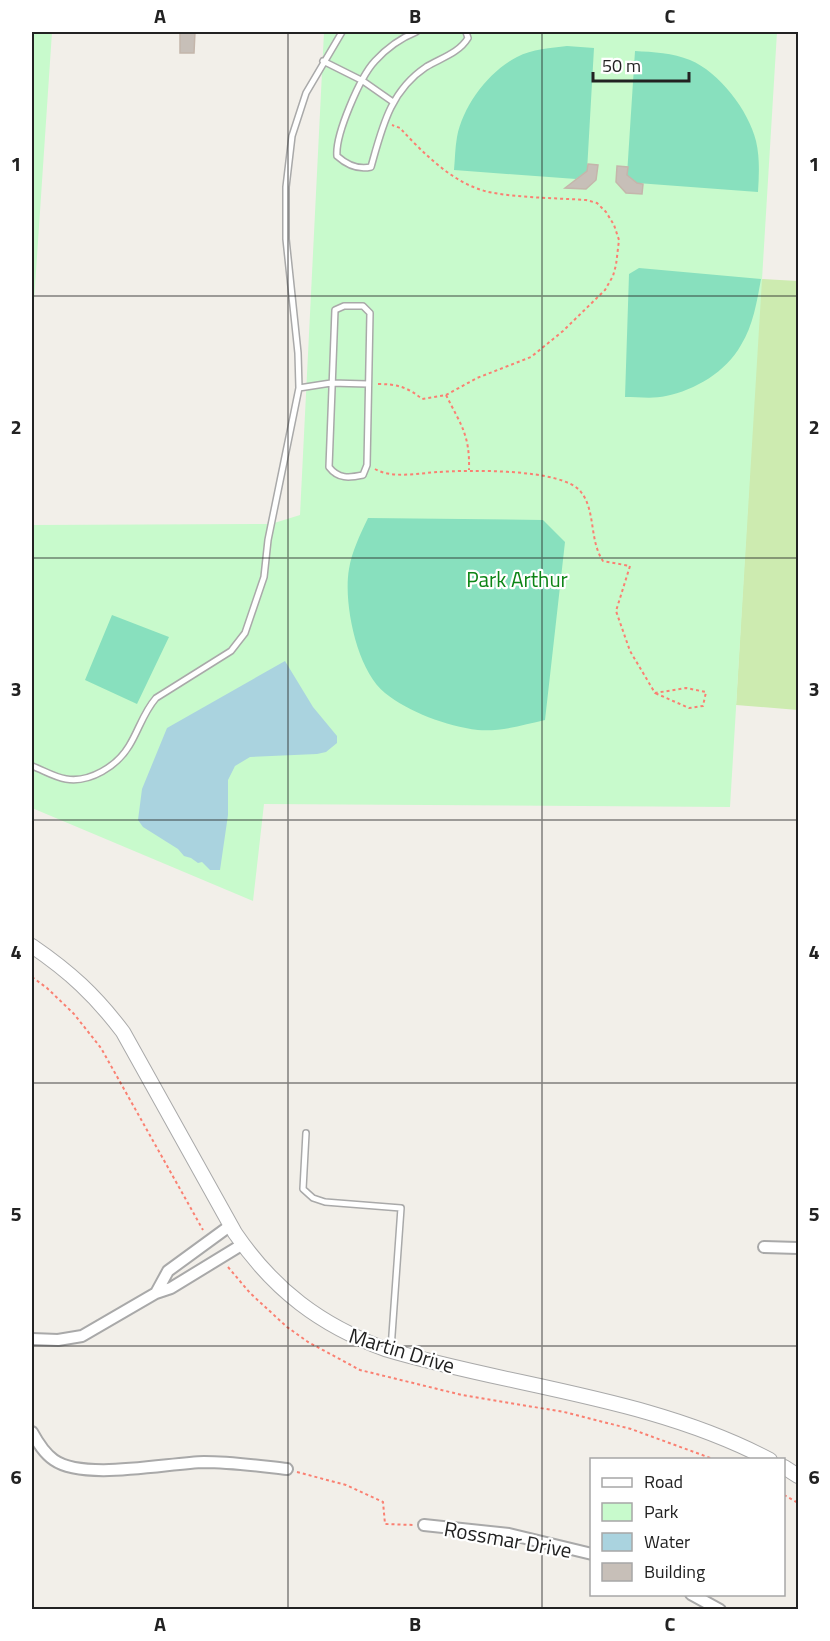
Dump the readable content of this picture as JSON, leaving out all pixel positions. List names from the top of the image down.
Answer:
{
  "streets": {
    "street": ["Martin Drive", "Rossmar Drive"]
  },
  "parks": ["Park Arthur"],
  "legend": [
    "Road",
    "Park",
    "Water",
    "Building"
  ],
  "scale_bar": "50 m",
  "grid": {
    "columns": ["A", "B", "C"],
    "rows": [
      "1",
      "2",
      "3",
      "4",
      "5",
      "6"
    ]
  }
}
